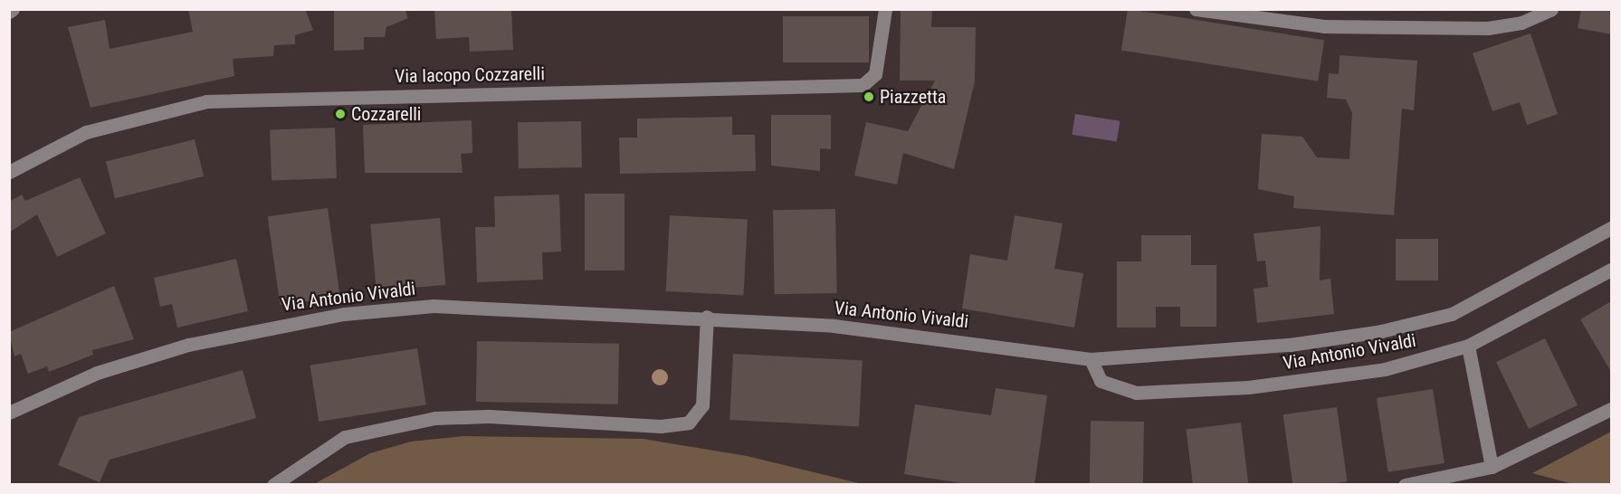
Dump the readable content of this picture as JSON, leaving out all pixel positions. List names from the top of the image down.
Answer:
{
  "streets": {
    "street": ["Via Iacopo Cozzarelli", "Via Antonio Vivaldi"]
  },
  "places": ["Piazzetta", "Cozzarelli"]
}
